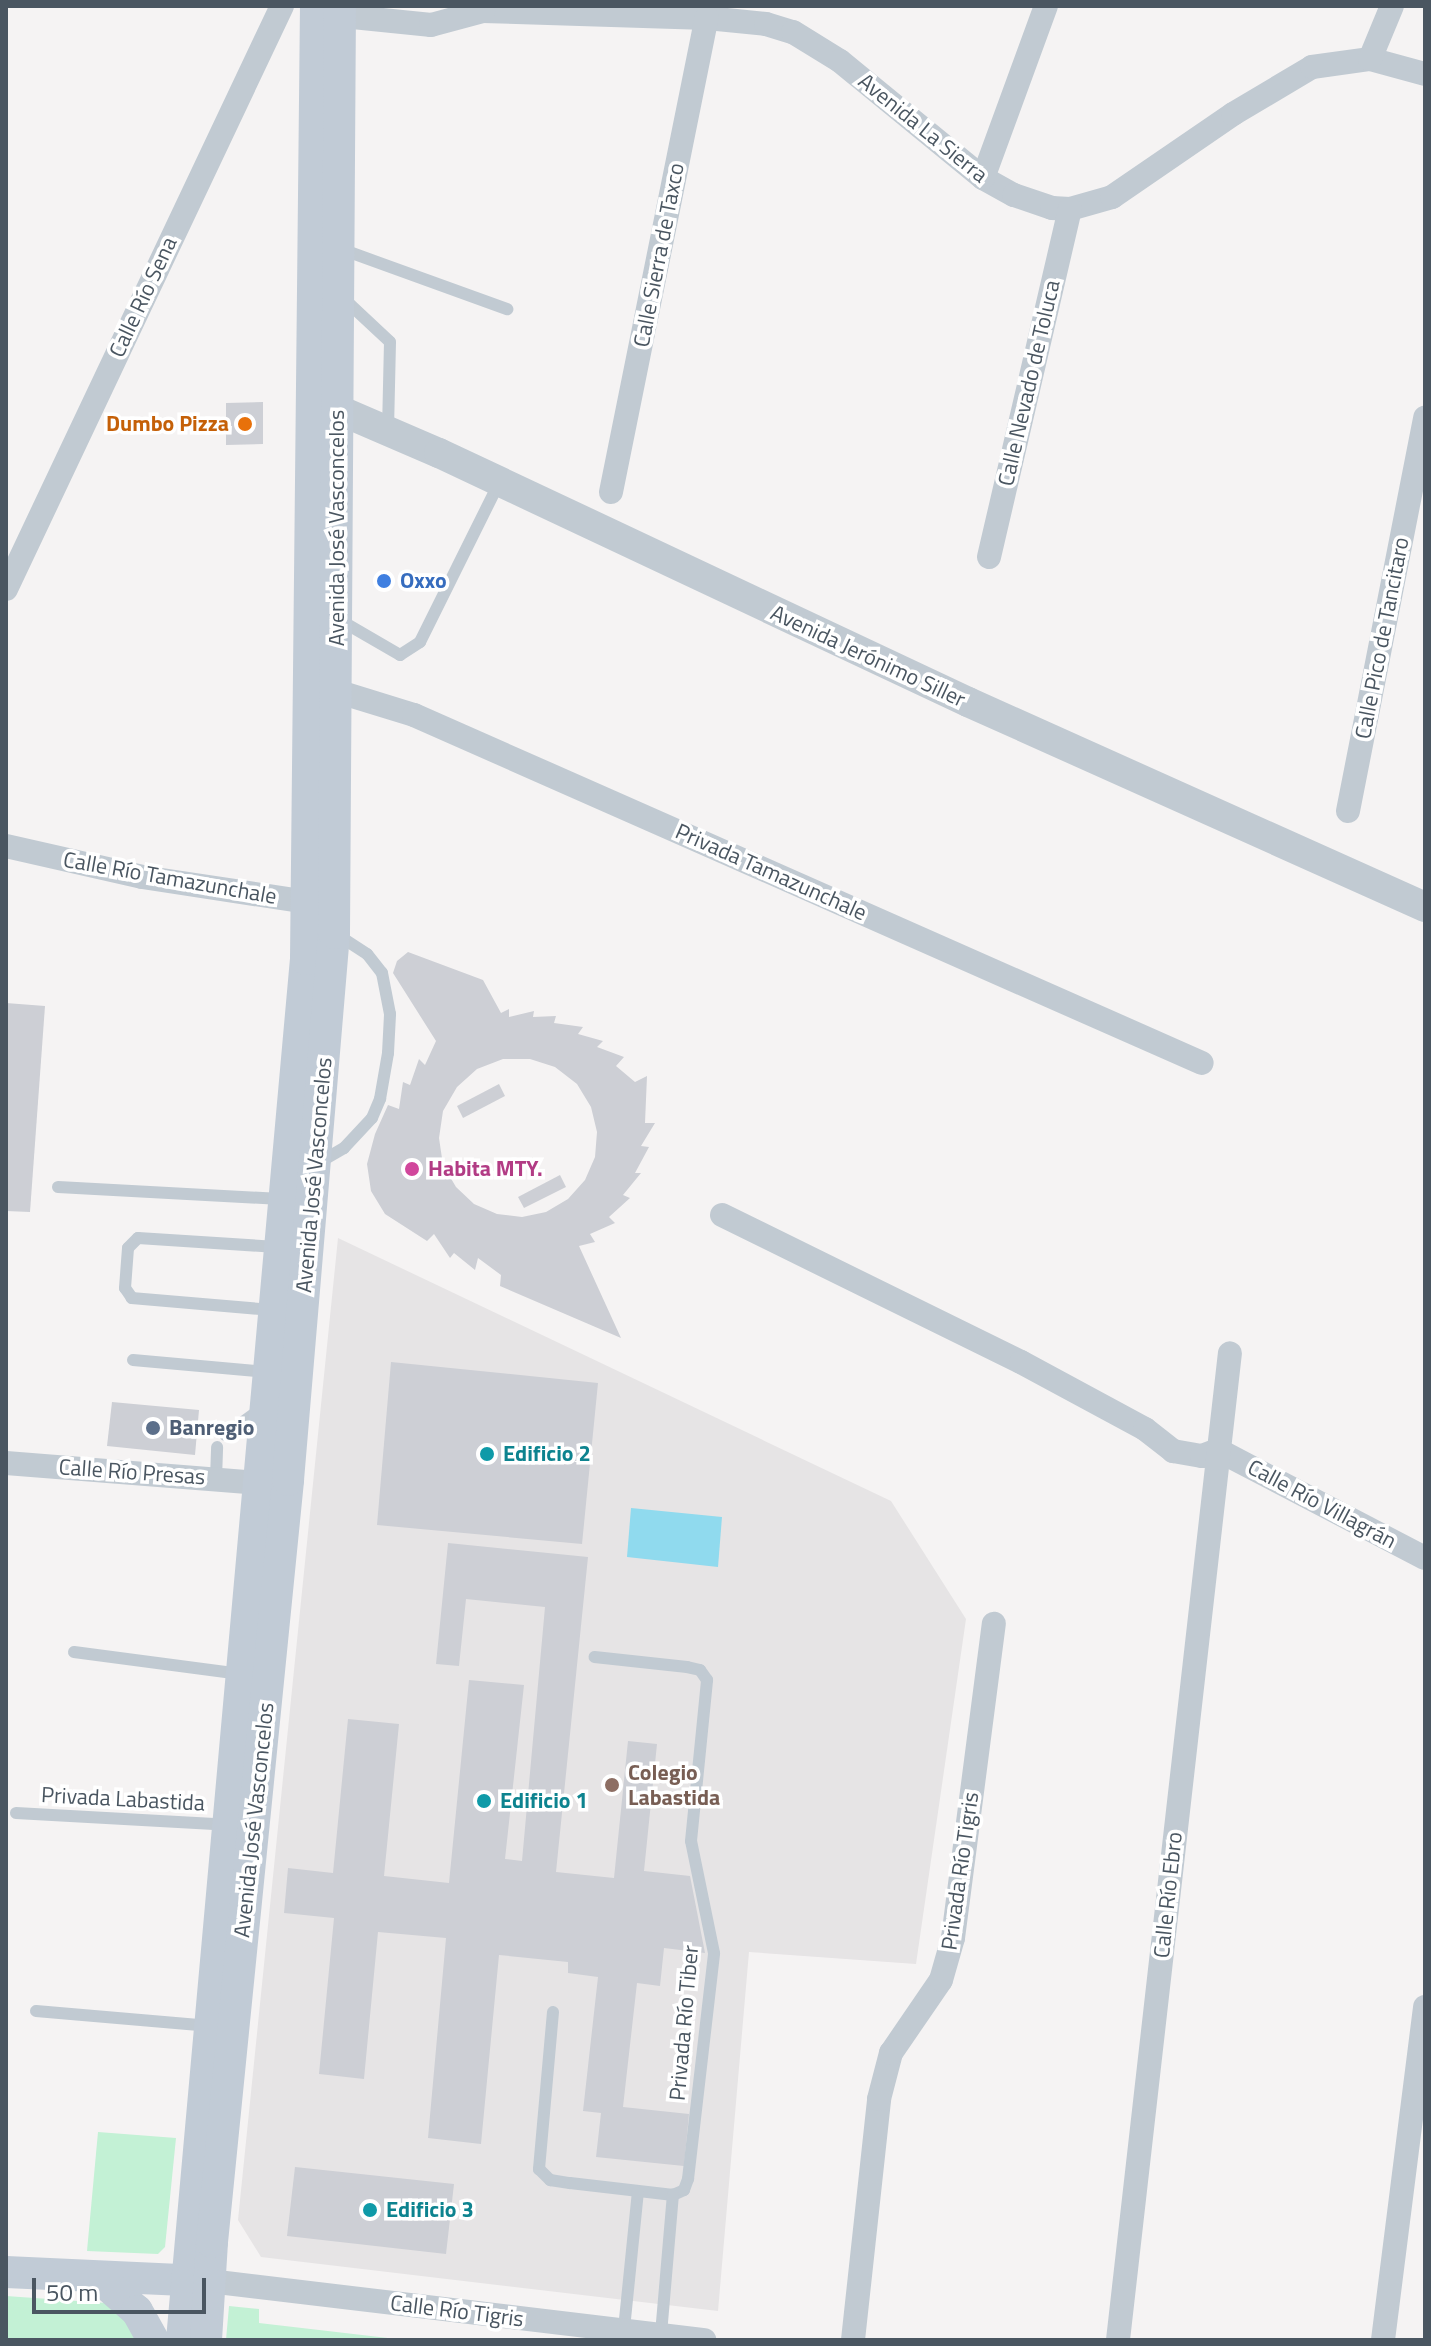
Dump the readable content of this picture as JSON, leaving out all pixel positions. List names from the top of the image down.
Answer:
{
  "streets": {
    "main road": ["Avenida José Vasconcelos"],
    "street": [
      "Avenida La Sierra",
      "Calle Sierra de Taxco",
      "Calle Río Sena",
      "Calle Nevado de Toluca",
      "Calle Pico de Tancitaro",
      "Avenida Jerónimo Siller",
      "Privada Tamazunchale",
      "Calle Río Tamazunchale",
      "Calle Río Presas",
      "Calle Río Villagrán",
      "Privada Río Tigris",
      "Calle Río Ebro",
      "Calle Río Tigris"
    ],
    "lane": ["Privada Labastida", "Privada Río Tiber"]
  },
  "crossings": [
    ["Avenida La Sierra", "Calle Sierra de Taxco"],
    ["Avenida La Sierra", "Calle Nevado de Toluca"],
    ["Avenida La Sierra", "Avenida José Vasconcelos"],
    ["Avenida José Vasconcelos", "Avenida Jerónimo Siller"],
    ["Avenida José Vasconcelos", "Privada Tamazunchale"],
    ["Avenida José Vasconcelos", "Calle Río Tamazunchale"],
    ["Avenida José Vasconcelos", "Calle Río Presas"],
    ["Avenida José Vasconcelos", "Privada Labastida"],
    ["Avenida José Vasconcelos", "Calle Río Tigris"],
    ["Calle Río Villagrán", "Calle Río Ebro"],
    ["Privada Río Tiber", "Calle Río Tigris"]
  ],
  "places": [
    "Dumbo Pizza",
    "Oxxo",
    "Habita MTY.",
    "Banregio",
    "Edificio 2",
    "Colegio Labastida",
    "Edificio 1",
    "Edificio 3"
  ],
  "scale_bar": "50 m"
}
